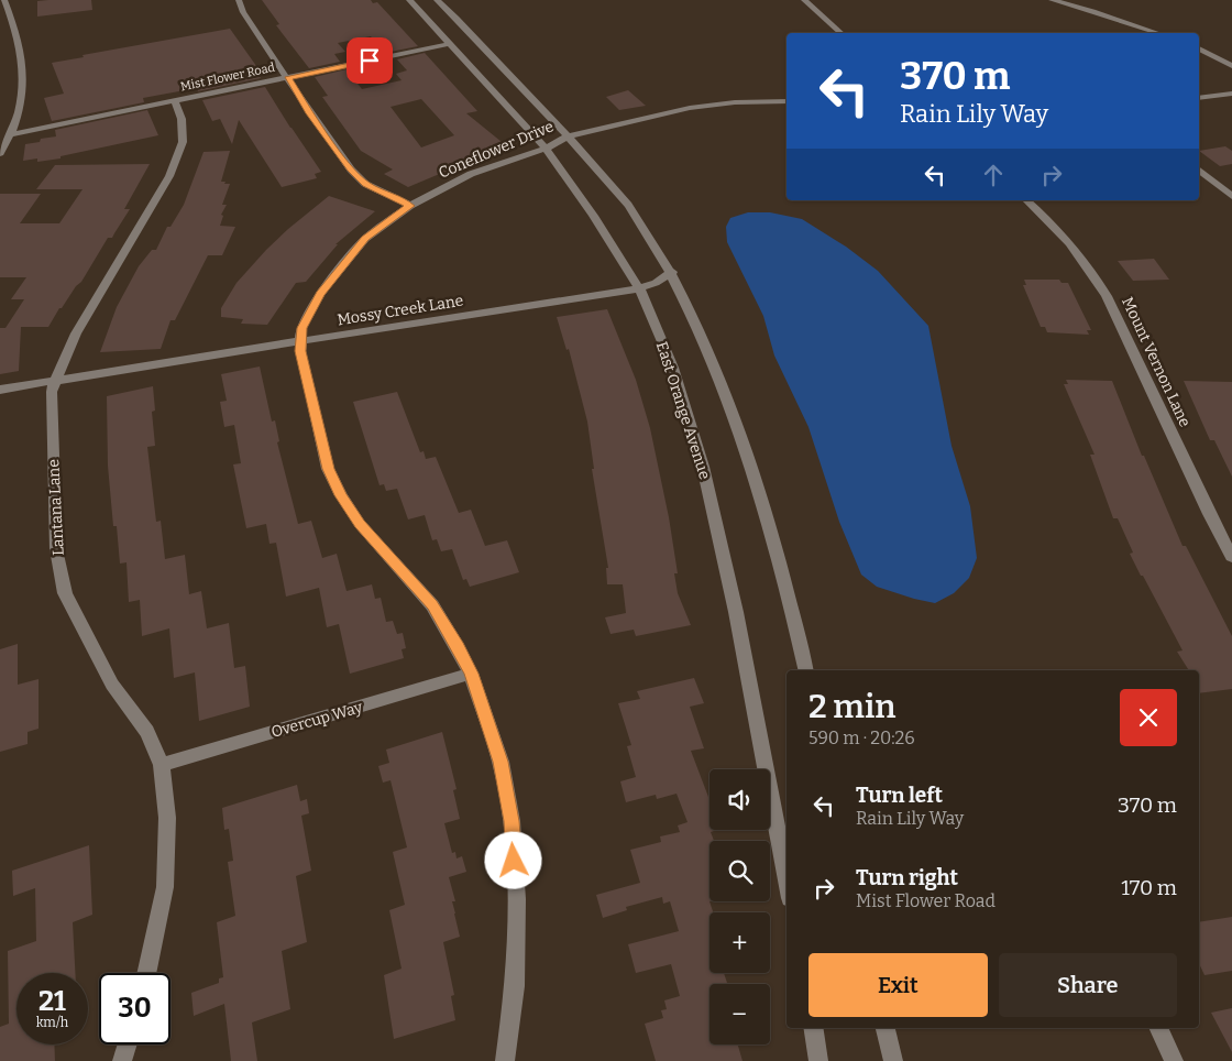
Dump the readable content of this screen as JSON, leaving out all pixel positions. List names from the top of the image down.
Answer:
{
  "streets": {
    "street": [
      "Mist Flower Road",
      "Coneflower Drive",
      "Mossy Creek Lane",
      "Mount Vernon Lane",
      "East Orange Avenue",
      "Lantana Lane",
      "Overcup Way"
    ]
  },
  "crossings": [
    ["Mist Flower Road", "East Orange Avenue"],
    ["Mist Flower Road", "Lantana Lane"],
    ["Coneflower Drive", "Mossy Creek Lane"],
    ["Coneflower Drive", "East Orange Avenue"],
    ["Coneflower Drive", "Overcup Way"],
    ["Mossy Creek Lane", "East Orange Avenue"],
    ["Mossy Creek Lane", "Lantana Lane"],
    ["Lantana Lane", "Overcup Way"]
  ],
  "page": {
    "turn": ["370 m", "Rain Lily Way"],
    "heading": ["2 min", "590 m · 20:26"],
    "list": [
      {
        "name": "Turn left",
        "note": "Rain Lily Way",
        "value": "370 m"
      },
      {
        "name": "Turn right",
        "note": "Mist Flower Road",
        "value": "170 m"
      }
    ],
    "map_buttons": ["+", "−"],
    "buttons": ["Exit", "Share"],
    "speed": "21 km/h",
    "limit": "30"
  }
}
